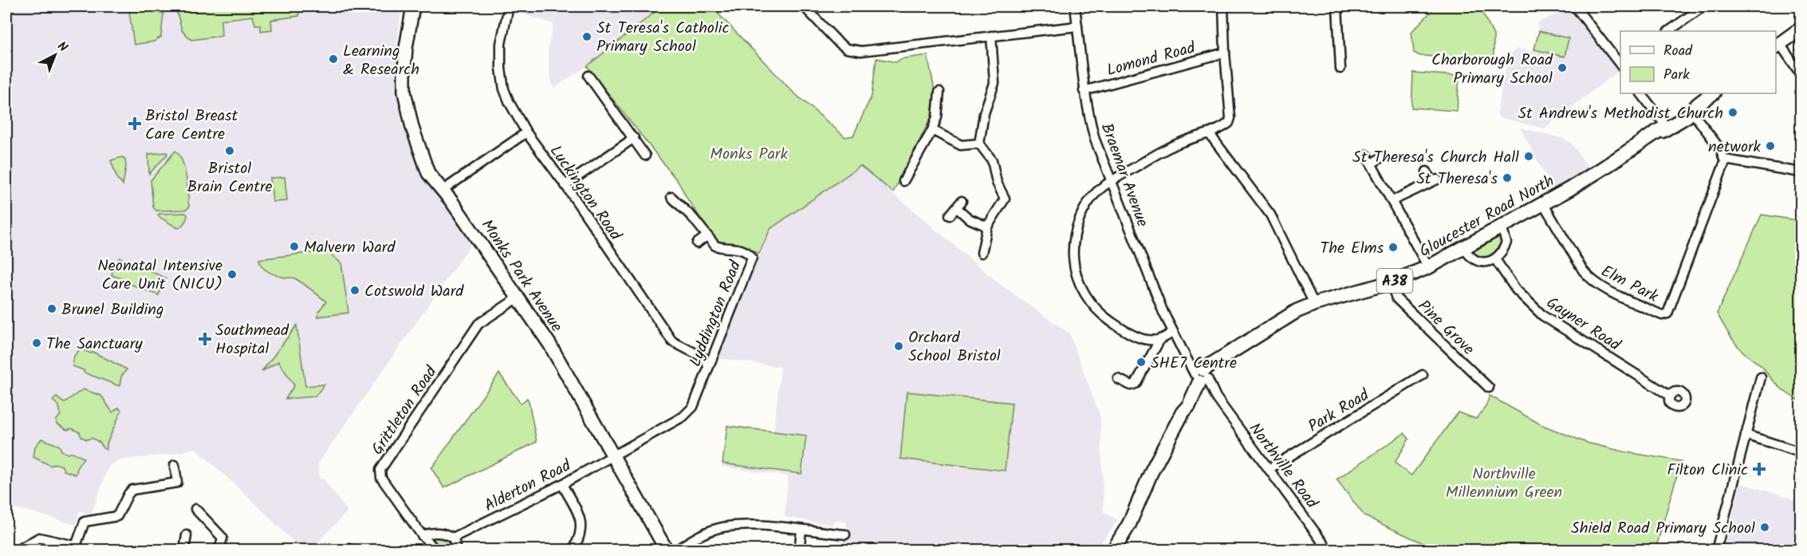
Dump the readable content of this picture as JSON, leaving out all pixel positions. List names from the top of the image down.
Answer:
{
  "streets": {
    "main road": ["Gloucester Road North", "A38"],
    "street": [
      "Lomond Road",
      "Braemar Avenue",
      "Luckington Road",
      "Monks Park Avenue",
      "Elm Park",
      "Lyddington Road",
      "Gayner Road",
      "Pine Grove",
      "Grittleton Road",
      "Park Road",
      "Northville Road",
      "Alderton Road"
    ]
  },
  "crossings": [
    ["Lomond Road", "Braemar Avenue"],
    ["Braemar Avenue", "Gloucester Road North"],
    ["Braemar Avenue", "Northville Road"],
    ["Luckington Road", "Lyddington Road"],
    ["Gloucester Road North", "Elm Park"],
    ["Gloucester Road North", "Pine Grove"],
    ["Gloucester Road North", "Northville Road"],
    ["Monks Park Avenue", "Grittleton Road"],
    ["Monks Park Avenue", "Alderton Road"],
    ["Lyddington Road", "Alderton Road"],
    ["Park Road", "Northville Road"]
  ],
  "parks": ["Monks Park", "Northville Millennium Green"],
  "places": {
    "other": [
      "St Teresa's Catholic Primary School",
      "Learning & Research",
      "Charborough Road Primary School",
      "St Andrew's Methodist Church",
      "network",
      "Bristol Brain Centre",
      "St Theresa's Church Hall",
      "St Theresa's",
      "Malvern Ward",
      "The Elms",
      "Neonatal Intensive Care Unit (NICU)",
      "Cotswold Ward",
      "Brunel Building",
      "The Sanctuary",
      "Orchard School Bristol",
      "SHE7 Centre",
      "Shield Road Primary School"
    ],
    "health": ["Bristol Breast Care Centre", "Southmead Hospital", "Filton Clinic"]
  },
  "legend": ["Road", "Park"],
  "north": "top right"
}
